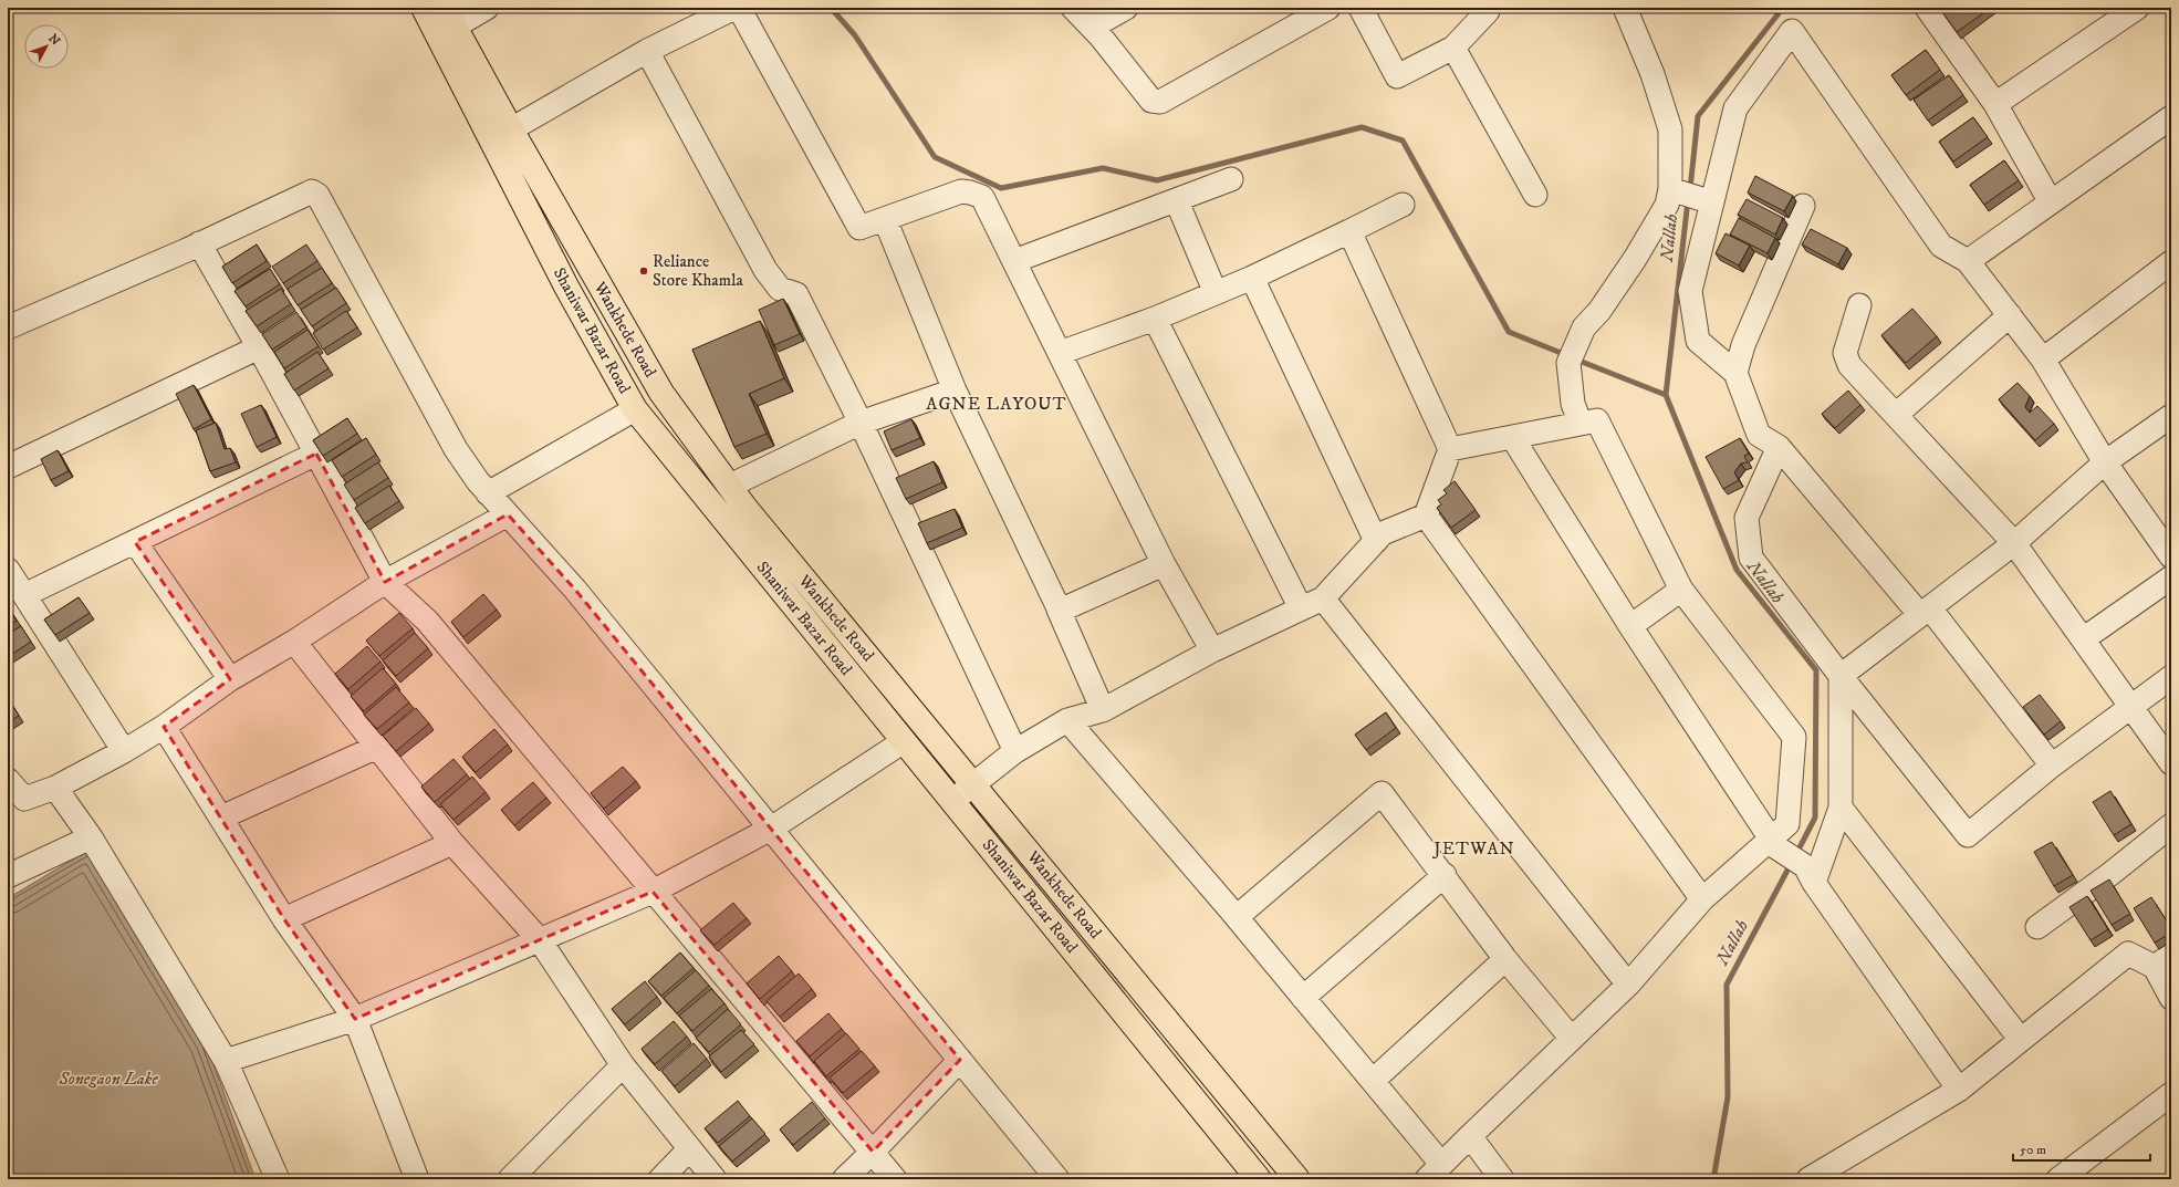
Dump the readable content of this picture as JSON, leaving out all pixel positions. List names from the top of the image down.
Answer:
{
  "streets": {
    "main road": ["Wankhede Road", "Shaniwar Bazar Road"]
  },
  "districts": ["AGNE LAYOUT", "JETWAN"],
  "water": ["Nallah", "Sonegaon Lake"],
  "places": ["Reliance Store Khamla"],
  "scale_bar": "50 m",
  "north": "top right"
}
